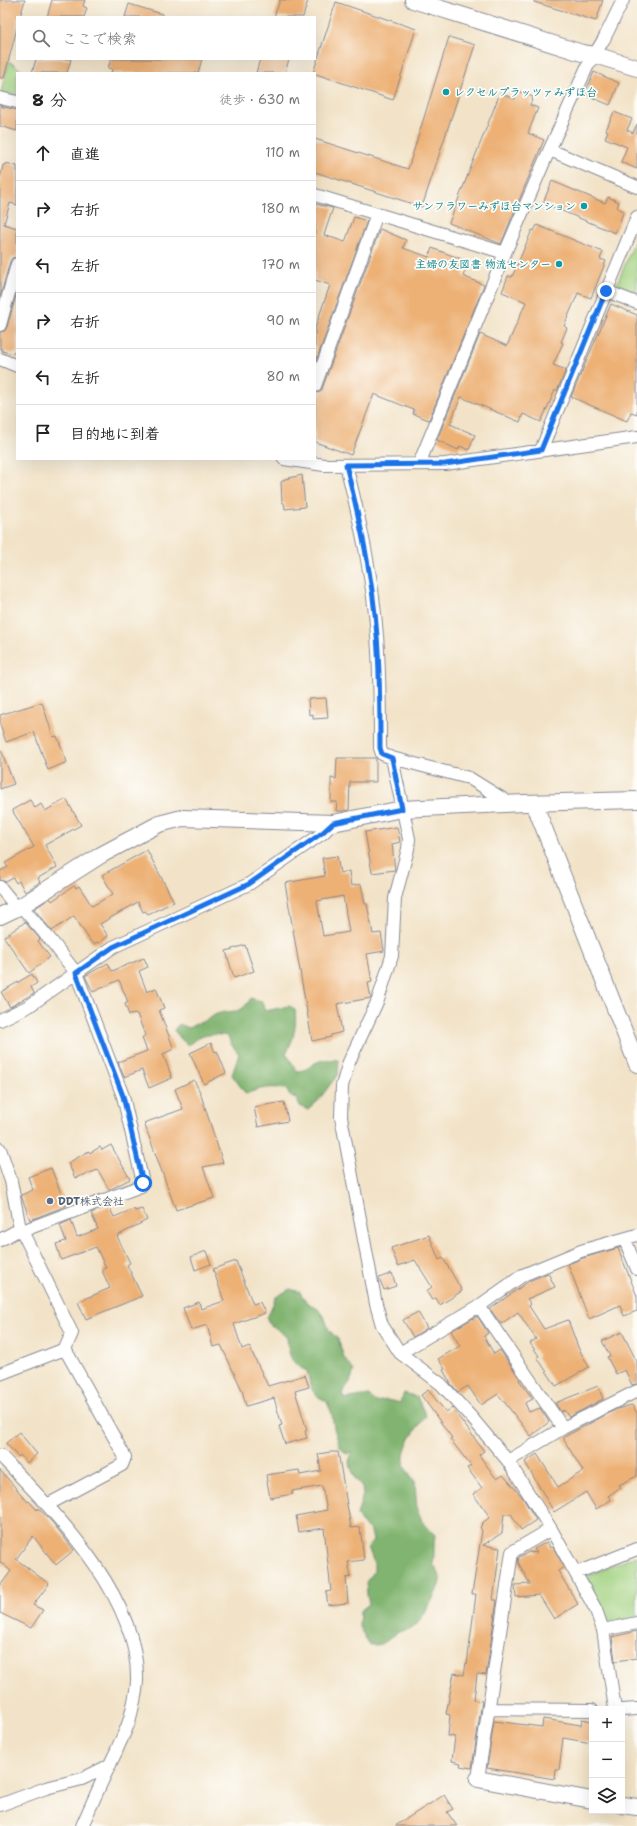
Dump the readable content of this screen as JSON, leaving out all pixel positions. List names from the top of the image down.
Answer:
{
  "places": [
    "レクセルプラッツァみずほ台",
    "サンフラワーみずほ台マンション",
    "主婦の友図書 物流センター",
    "DDT株式会社"
  ],
  "page": {
    "search": "ここで検索",
    "heading": ["8 分", "徒歩 · 630 m"],
    "list": [
      ["直進", "110 m"],
      ["右折", "180 m"],
      ["左折", "170 m"],
      ["右折", "90 m"],
      ["左折", "80 m"],
      "目的地に到着"
    ],
    "map_buttons": ["+", "−"]
  }
}
